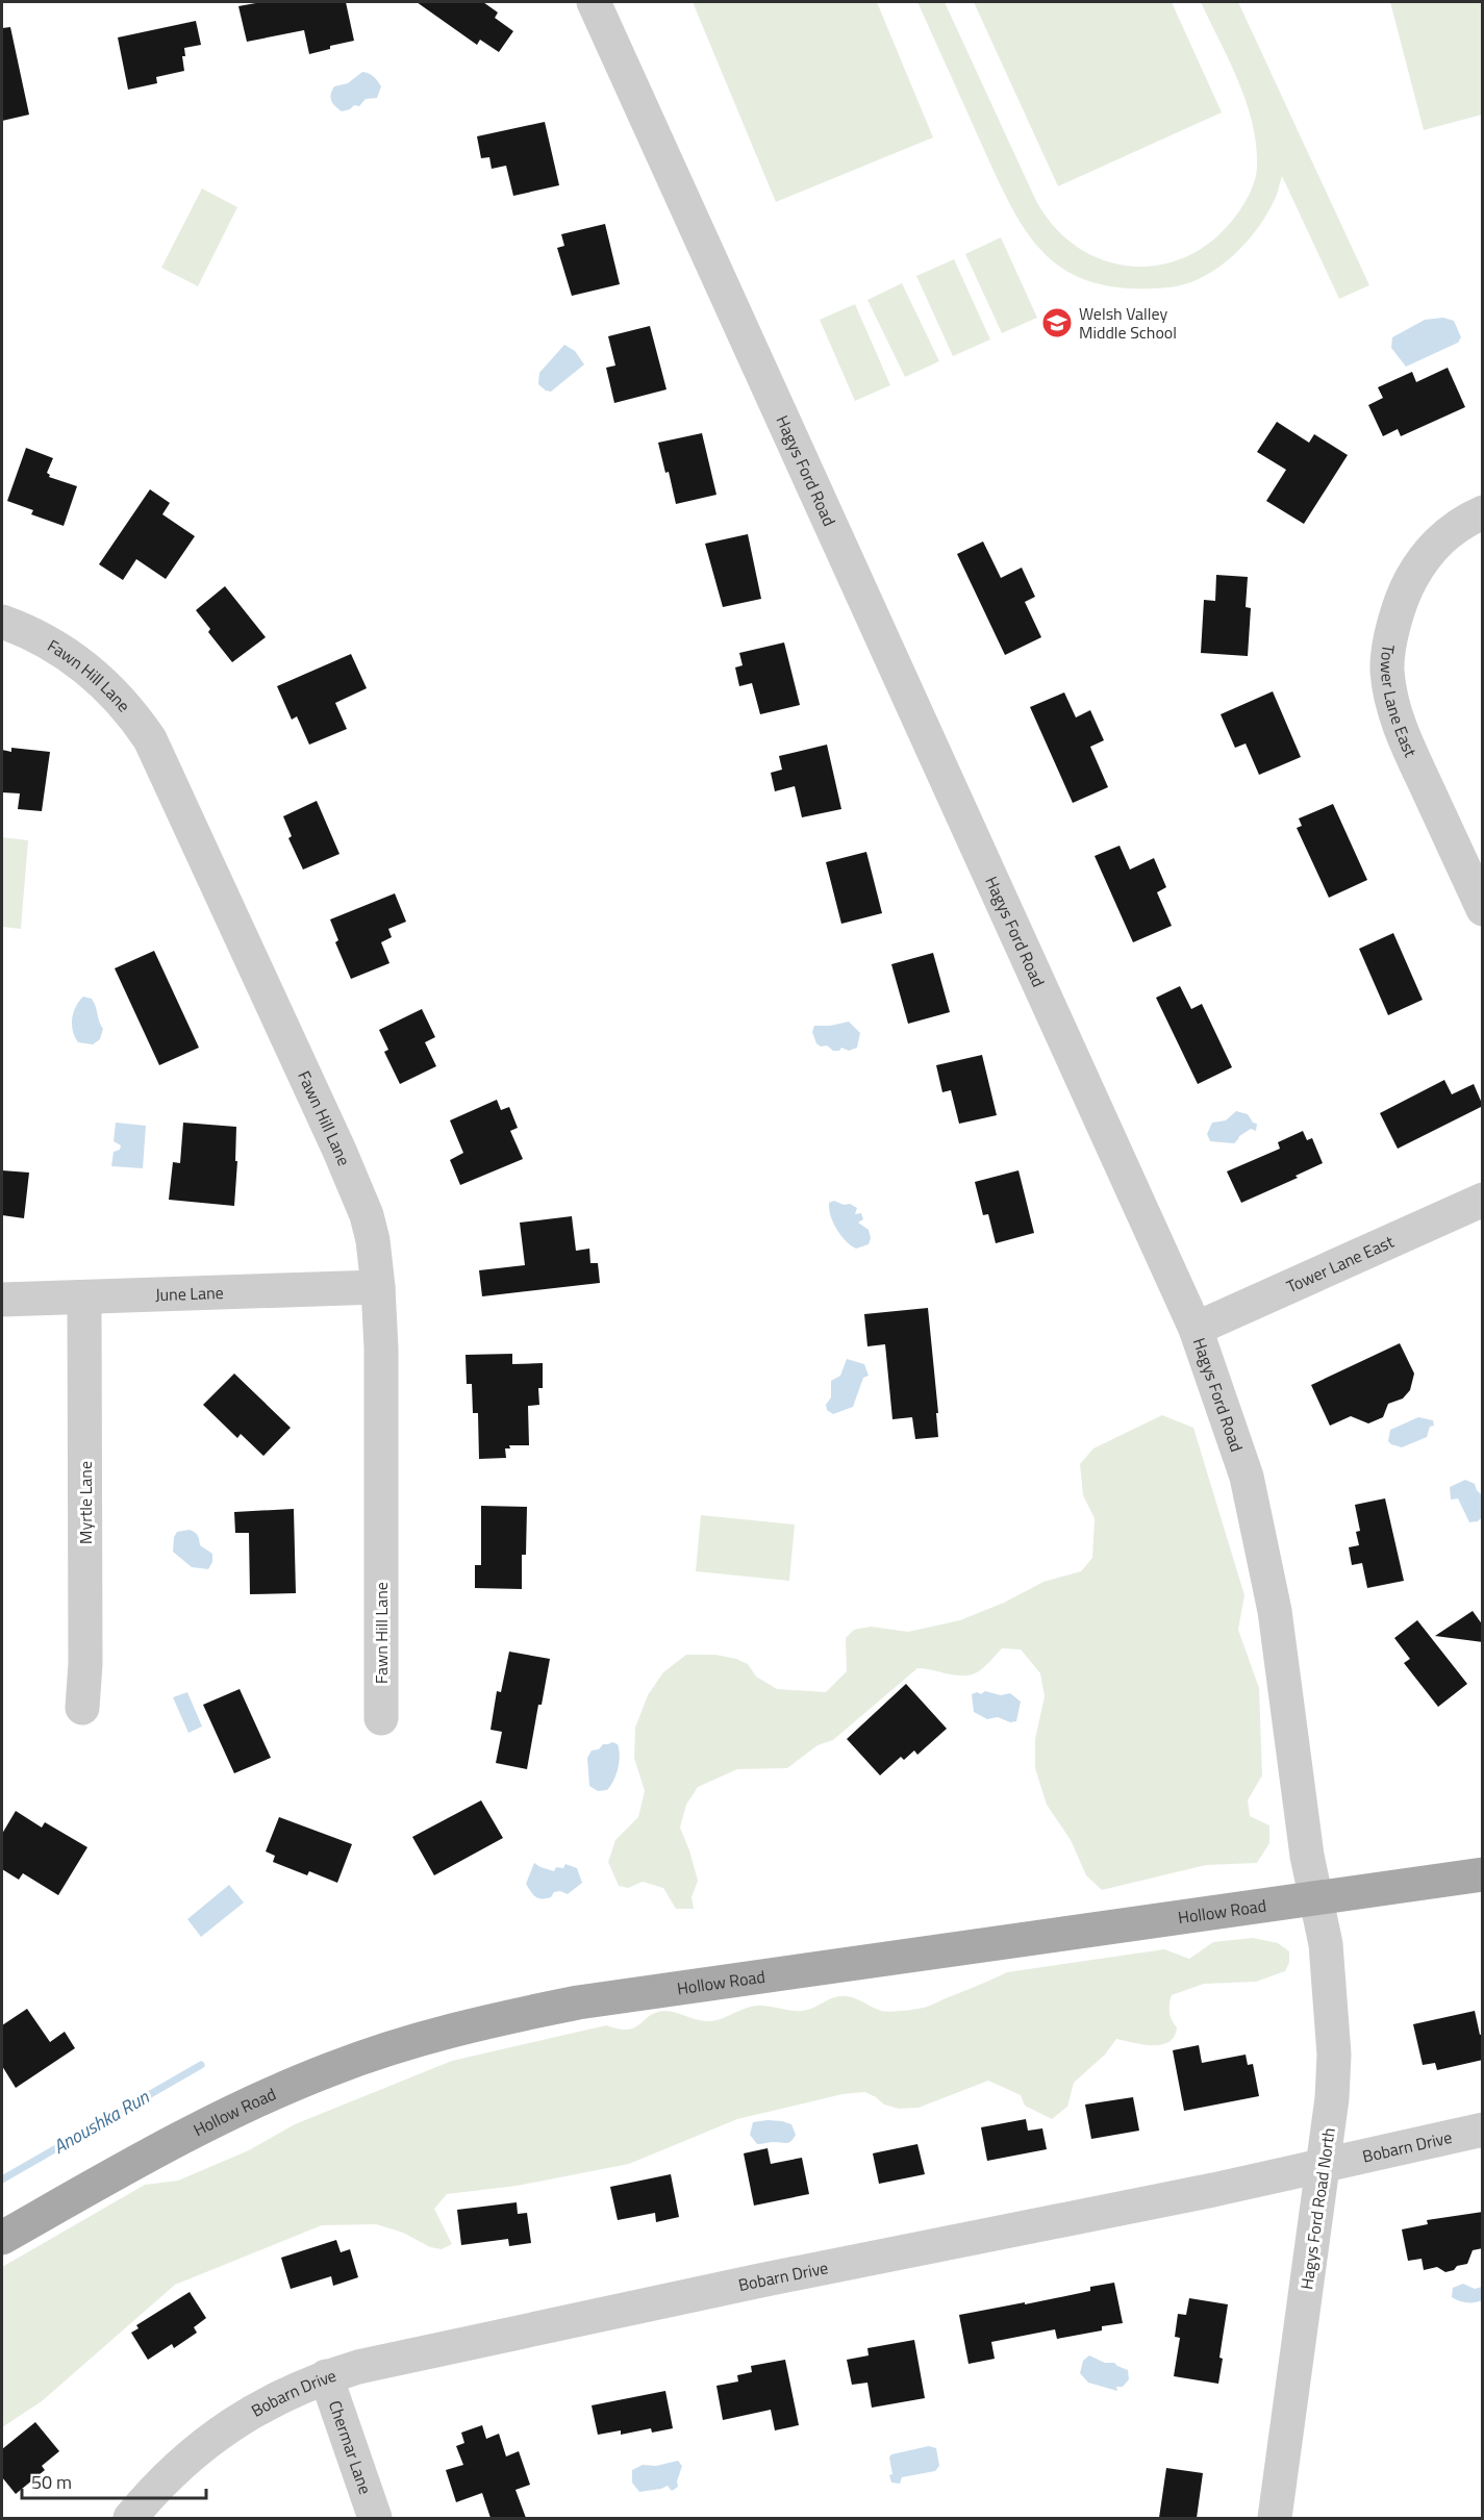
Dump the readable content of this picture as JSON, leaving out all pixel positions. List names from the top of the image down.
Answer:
{
  "streets": {
    "main road": ["Hollow Road"],
    "street": [
      "Hagys Ford Road",
      "Fawn Hill Lane",
      "Tower Lane East",
      "June Lane",
      "Myrtle Lane",
      "Bobarn Drive",
      "Hagys Ford Road North",
      "Chermar Lane"
    ]
  },
  "crossings": [
    ["Hagys Ford Road", "Tower Lane East"],
    ["Hagys Ford Road", "Hollow Road"],
    ["Hagys Ford Road", "Hagys Ford Road North"],
    ["Fawn Hill Lane", "June Lane"],
    ["June Lane", "Myrtle Lane"],
    ["Hollow Road", "Hagys Ford Road North"],
    ["Bobarn Drive", "Hagys Ford Road North"],
    ["Bobarn Drive", "Chermar Lane"]
  ],
  "water": ["Anoushka Run"],
  "places": {
    "school or university": ["Welsh Valley Middle School"]
  },
  "scale_bar": "50 m"
}
